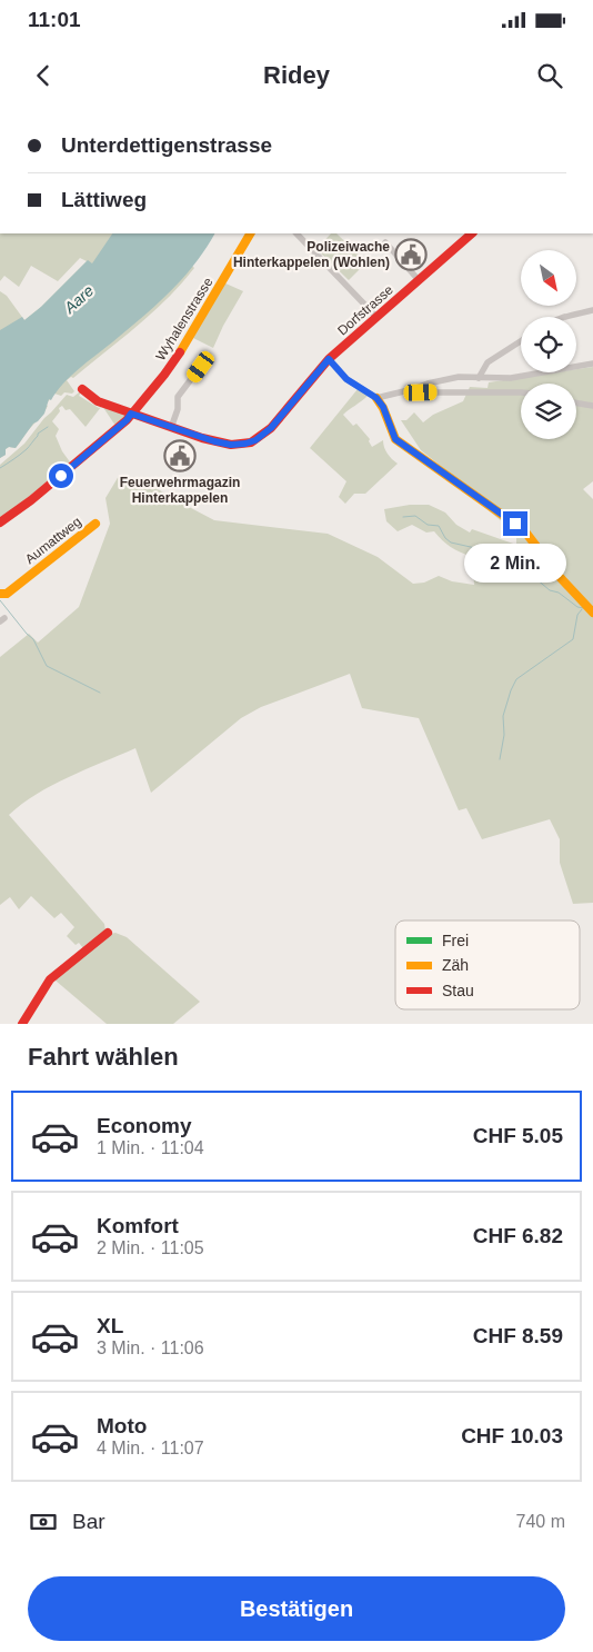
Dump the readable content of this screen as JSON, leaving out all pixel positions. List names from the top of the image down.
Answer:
{
  "streets": {
    "street": ["Dorfstrasse", "Wyhalenstrasse", "Aumattweg"]
  },
  "crossings": [
    ["Dorfstrasse", "Wyhalenstrasse"]
  ],
  "water": ["Aare"],
  "places": {
    "public building": ["Polizeiwache Hinterkappelen (Wohlen)", "Feuerwehrmagazin Hinterkappelen"]
  },
  "legend": ["Frei", "Zäh", "Stau"],
  "north": "bottom right",
  "page": {
    "status": "11:01",
    "header": "Ridey",
    "banner": ["Unterdettigenstrasse", "Lättiweg"],
    "bubble": "2 Min.",
    "heading": "Fahrt wählen",
    "list": [
      {
        "name": "Economy",
        "note": "1 Min. · 11:04",
        "value": "CHF 5.05"
      },
      {
        "name": "Komfort",
        "note": "2 Min. · 11:05",
        "value": "CHF 6.82"
      },
      {
        "name": "XL",
        "note": "3 Min. · 11:06",
        "value": "CHF 8.59"
      },
      {
        "name": "Moto",
        "note": "4 Min. · 11:07",
        "value": "CHF 10.03"
      }
    ],
    "pay": ["Bar", "740 m"],
    "buttons": "Bestätigen"
  }
}
